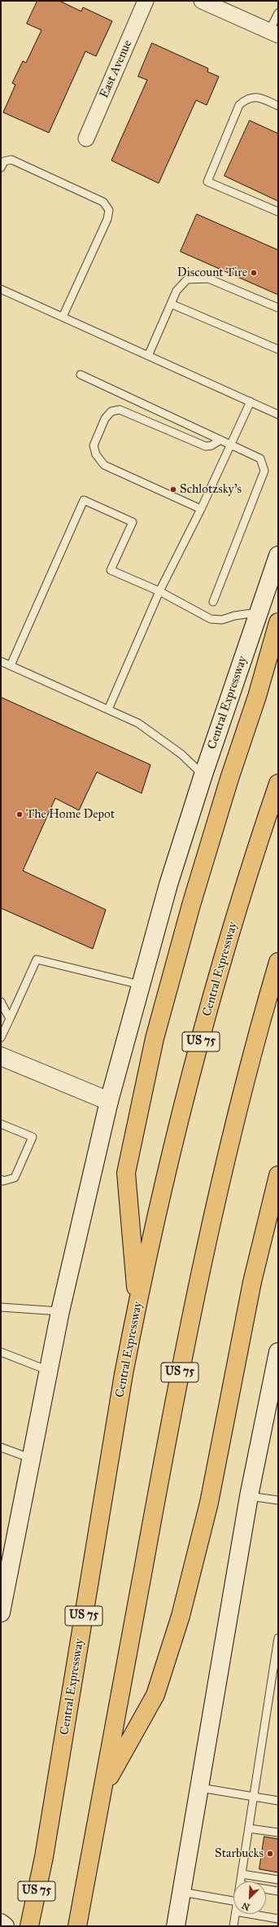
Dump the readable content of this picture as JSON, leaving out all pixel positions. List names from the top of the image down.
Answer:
{
  "streets": {
    "highway": ["Central Expressway", "US 75"],
    "street": ["East Avenue"]
  },
  "places": [
    "Discount Tire",
    "Schlotzsky's",
    "The Home Depot",
    "Starbucks"
  ],
  "north": "bottom left"
}
